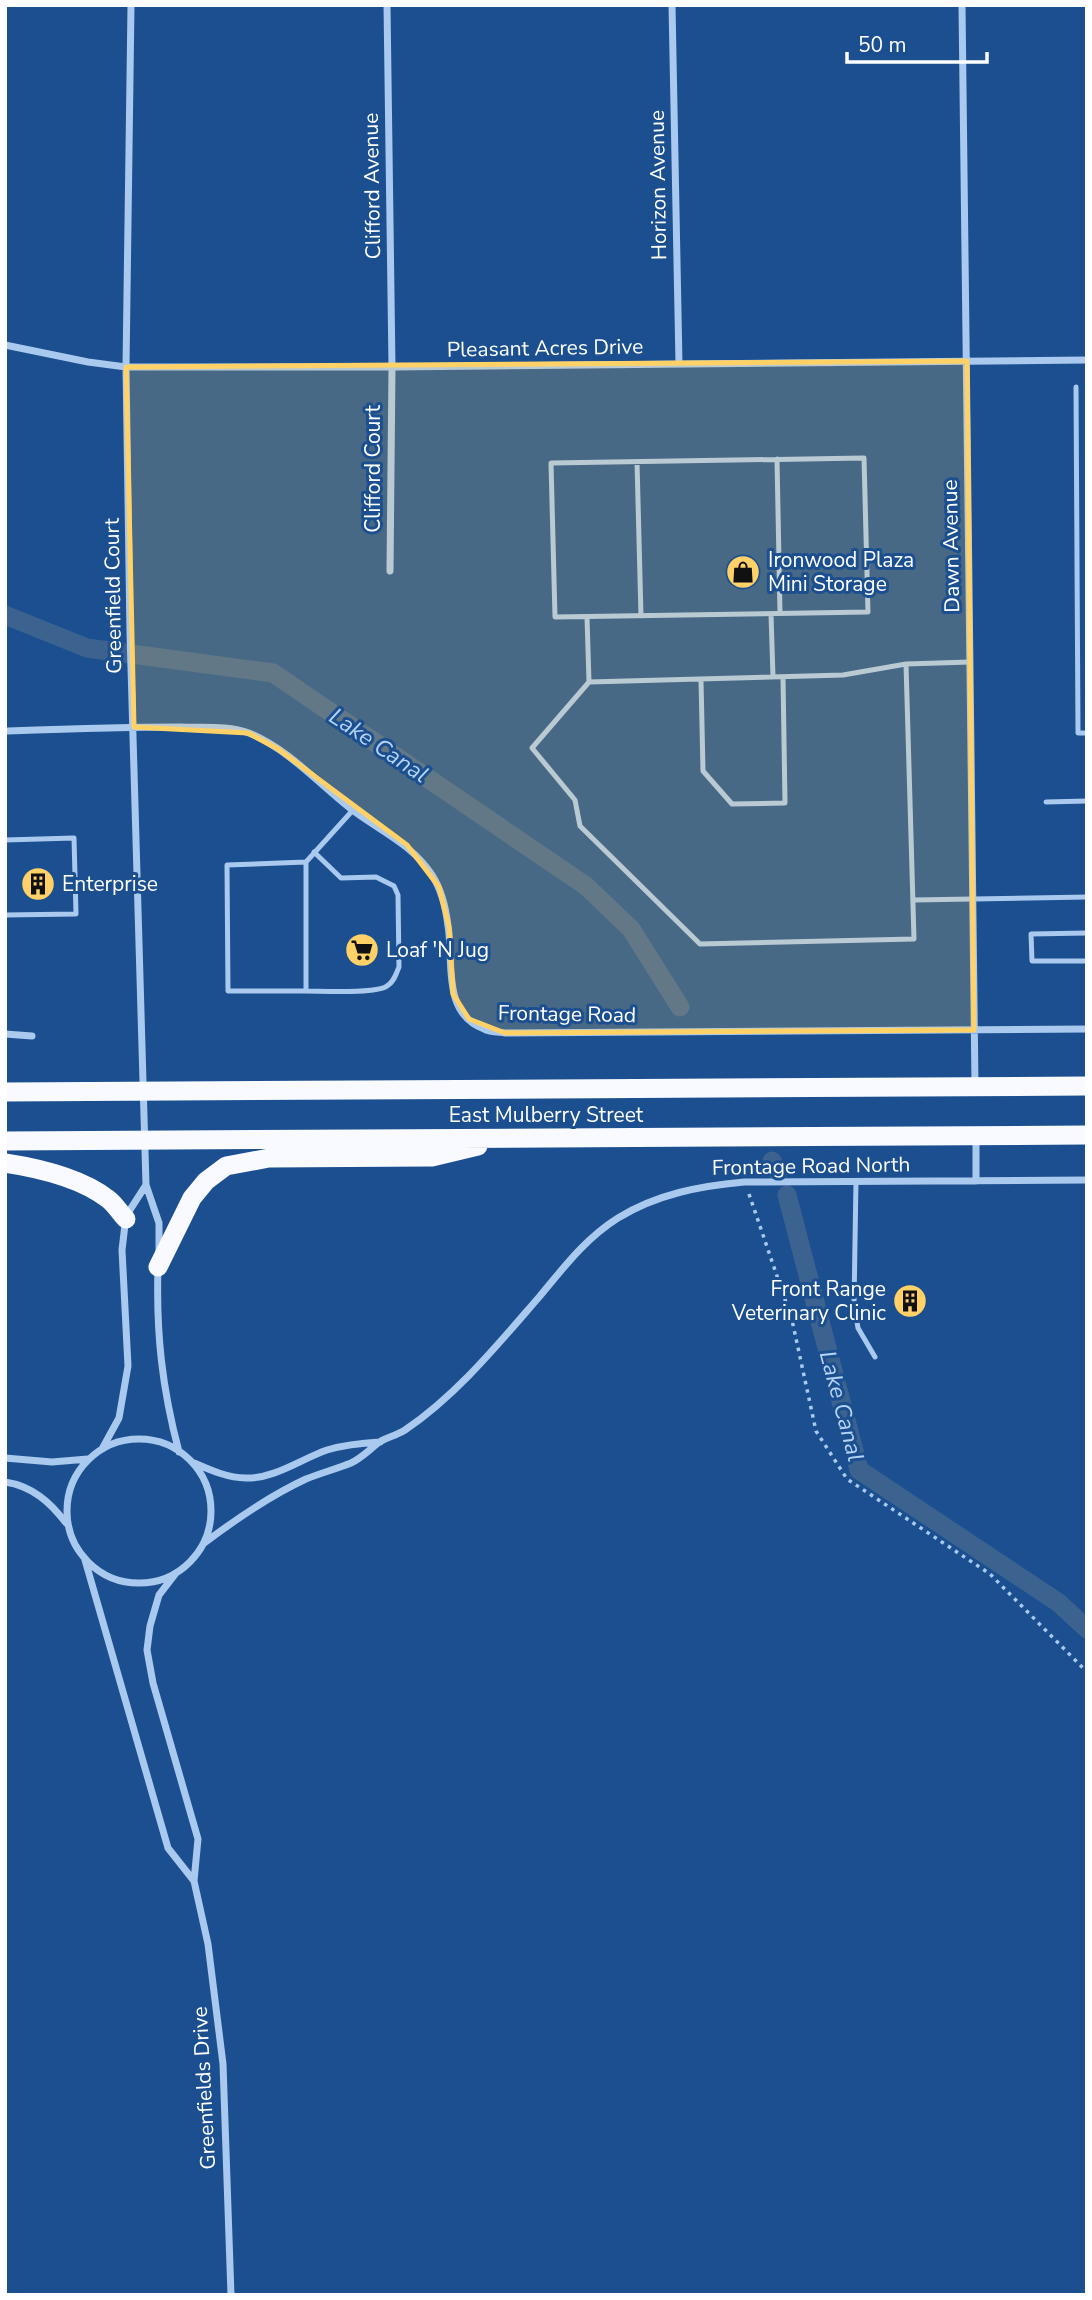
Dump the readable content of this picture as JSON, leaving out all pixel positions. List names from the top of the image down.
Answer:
{
  "streets": {
    "highway": ["East Mulberry Street"],
    "street": [
      "Horizon Avenue",
      "Clifford Avenue",
      "Pleasant Acres Drive",
      "Clifford Court",
      "Dawn Avenue",
      "Greenfield Court",
      "Frontage Road",
      "Frontage Road North",
      "Greenfields Drive"
    ]
  },
  "crossings": [
    ["Horizon Avenue", "Pleasant Acres Drive"],
    ["Clifford Avenue", "Pleasant Acres Drive"],
    ["Clifford Avenue", "Clifford Court"],
    ["Pleasant Acres Drive", "Clifford Court"],
    ["Pleasant Acres Drive", "Dawn Avenue"],
    ["Pleasant Acres Drive", "Greenfield Court"],
    ["Dawn Avenue", "Frontage Road"],
    ["Dawn Avenue", "East Mulberry Street"],
    ["Greenfield Court", "Frontage Road"],
    ["Greenfield Court", "East Mulberry Street"]
  ],
  "water": ["Lake Canal"],
  "places": {
    "shop": ["Ironwood Plaza Mini Storage"],
    "building": ["Enterprise", "Front Range Veterinary Clinic"],
    "supermarket": ["Loaf 'N Jug"]
  },
  "scale_bar": "50 m"
}
